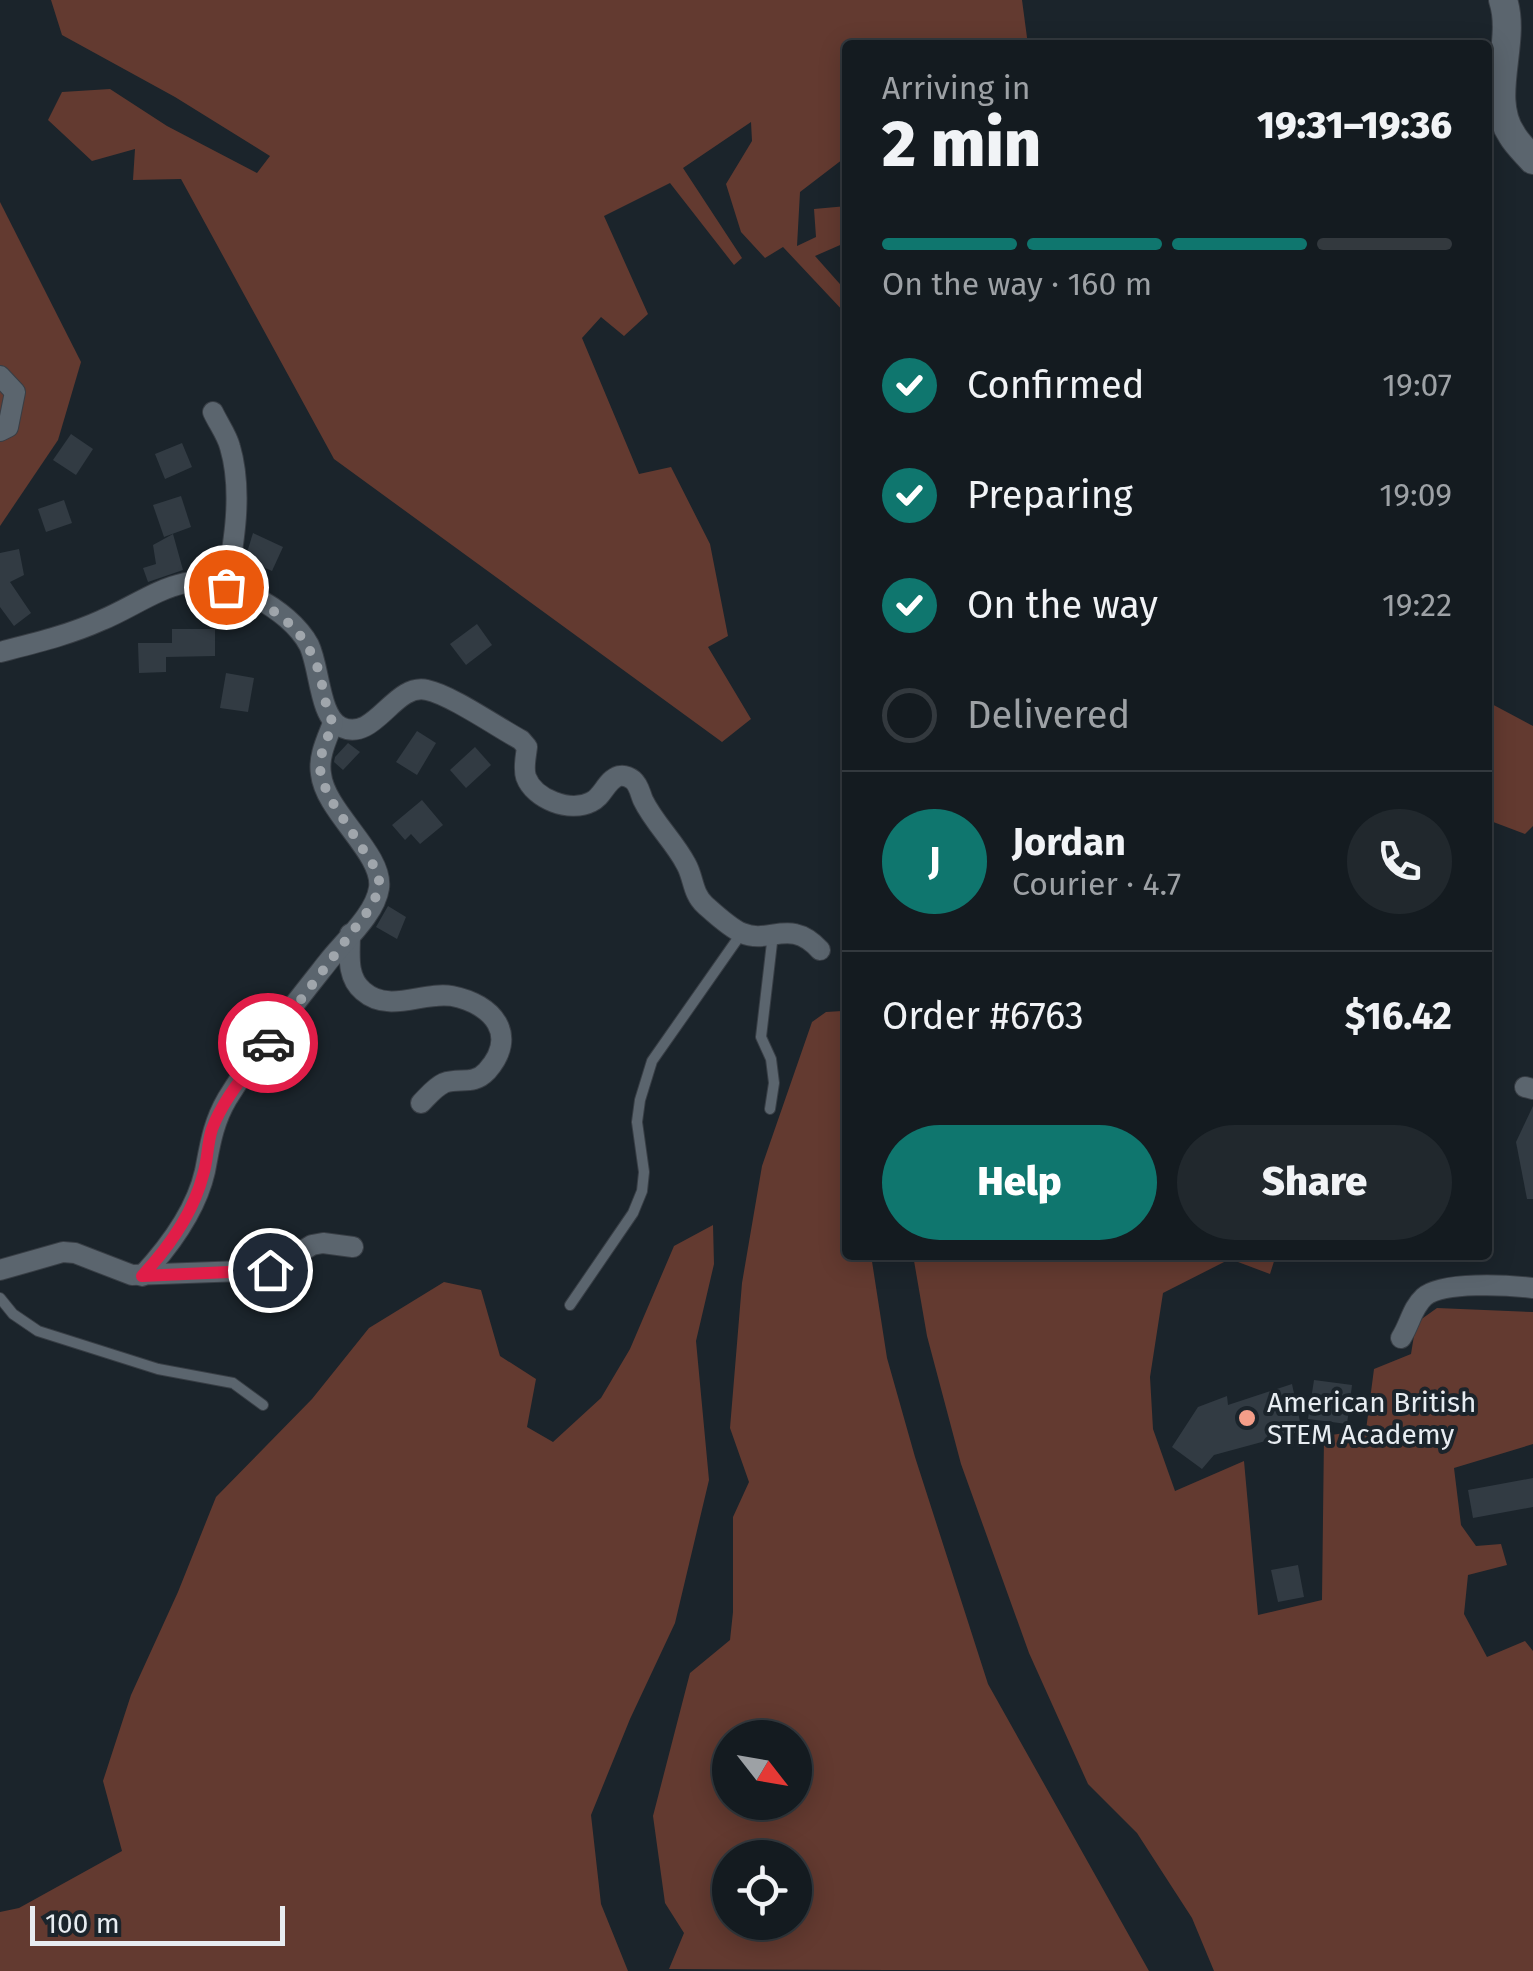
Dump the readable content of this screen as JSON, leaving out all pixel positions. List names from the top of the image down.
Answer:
{
  "places": ["American British STEM Academy"],
  "scale_bar": "100 m",
  "north": "bottom right",
  "page": {
    "heading": ["2 min", "Arriving in", "19:31–19:36"],
    "panel": [
      "Jordan",
      "Courier · 4.7",
      "Order #6763",
      "$16.42"
    ],
    "bar": "On the way · 160 m",
    "list": [
      ["Confirmed", "19:07"],
      ["Preparing", "19:09"],
      ["On the way", "19:22"],
      "Delivered"
    ],
    "round": "J",
    "buttons": ["Help", "Share"],
    "scale": "100 m"
  }
}
